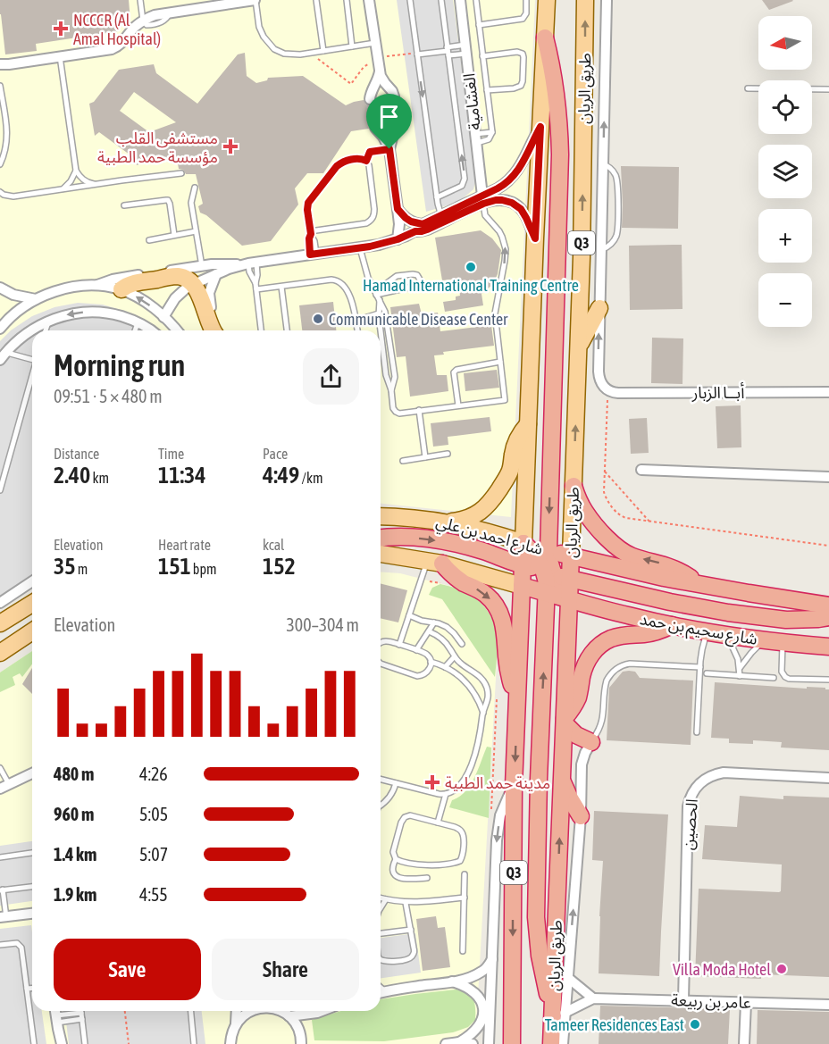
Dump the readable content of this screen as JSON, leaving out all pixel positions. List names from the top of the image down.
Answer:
{
  "streets": {
    "highway": [
      "طريق الريان",
      "Q3",
      "شارع احمد بن علي",
      "شارع سحيم بن حمد"
    ],
    "street": [
      "الغشامية",
      "أبــا الزبار",
      "الحصين",
      "عامر بن ربيعة"
    ]
  },
  "crossings": [
    ["طريق الريان", "أبــا الزبار"],
    ["طريق الريان", "شارع احمد بن علي"],
    ["طريق الريان", "شارع سحيم بن حمد"],
    ["طريق الريان", "عامر بن ربيعة"],
    ["Q3", "شارع احمد بن علي"],
    ["الحصين", "عامر بن ربيعة"]
  ],
  "places": {
    "health": ["NCCCR (Al Amal Hospital)", "مستشفى القلب مؤسسة حمد الطبية", "مدينة حمد الطبية"],
    "other": [
      "Hamad International Training Centre",
      "Communicable Disease Center",
      "Villa Moda Hotel",
      "Tameer Residences East"
    ]
  },
  "north": "left",
  "page": {
    "map_buttons": ["+", "−"],
    "heading": ["Morning run", "09:51 · 5 × 480 m"],
    "stats": [
      ["Distance", "2.40 km"],
      ["Time", "11:34"],
      ["Pace", "4:49 /km"],
      ["Elevation", "35 m"],
      ["Heart rate", "151 bpm"],
      ["kcal", "152"]
    ],
    "chart": ["Elevation", "300–304 m"],
    "list": [
      {
        "name": "480 m",
        "note": "4:26"
      },
      {
        "name": "960 m",
        "note": "5:05"
      },
      {
        "name": "1.4 km",
        "note": "5:07"
      },
      {
        "name": "1.9 km",
        "note": "4:55"
      }
    ],
    "buttons": ["Save", "Share"]
  }
}
